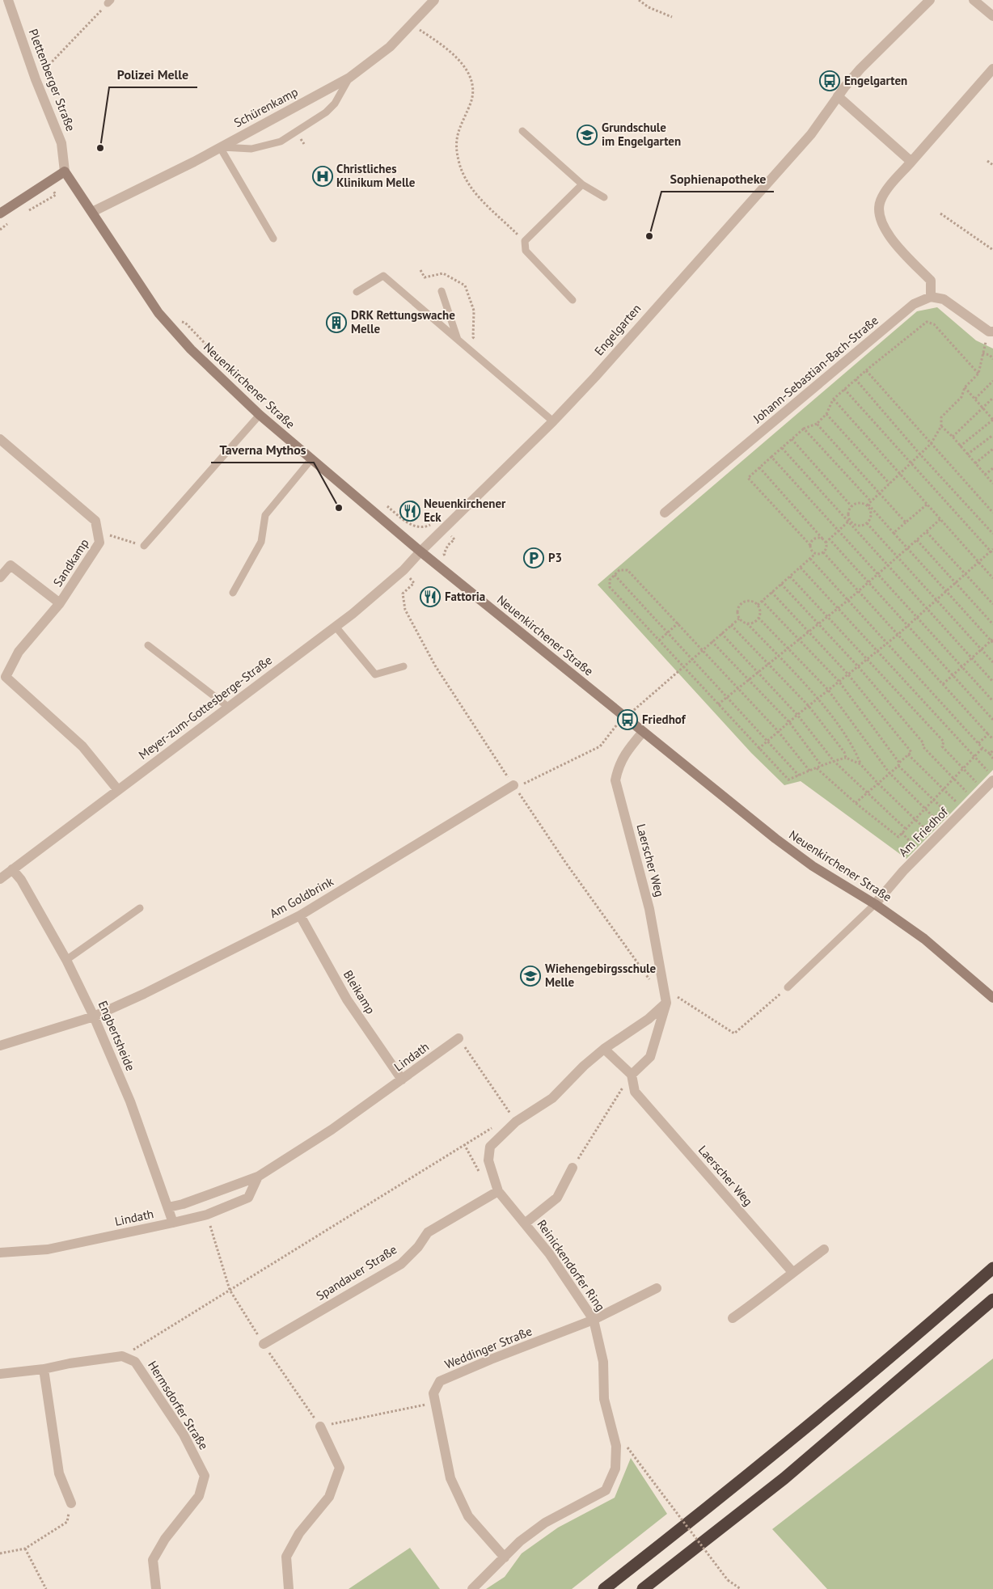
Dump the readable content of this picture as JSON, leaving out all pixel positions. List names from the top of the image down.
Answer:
{
  "streets": {
    "main road": ["Neuenkirchener Straße"],
    "street": [
      "Plettenberger Straße",
      "Schürenkamp",
      "Engelgarten",
      "Johann-Sebastian-Bach-Straße",
      "Sandkamp",
      "Meyer-zum-Gottesberge-Straße",
      "Am Friedhof",
      "Laerscher Weg",
      "Am Goldbrink",
      "Bleikamp",
      "Engbertsheide",
      "Lindath",
      "Reinickendorfer Ring",
      "Spandauer Straße",
      "Weddinger Straße",
      "Hermsdorfer Straße"
    ]
  },
  "crossings": [
    ["Plettenberger Straße", "Neuenkirchener Straße"],
    ["Schürenkamp", "Neuenkirchener Straße"],
    ["Engelgarten", "Neuenkirchener Straße"],
    ["Engelgarten", "Meyer-zum-Gottesberge-Straße"],
    ["Neuenkirchener Straße", "Meyer-zum-Gottesberge-Straße"],
    ["Neuenkirchener Straße", "Am Friedhof"],
    ["Neuenkirchener Straße", "Laerscher Weg"],
    ["Sandkamp", "Meyer-zum-Gottesberge-Straße"],
    ["Meyer-zum-Gottesberge-Straße", "Engbertsheide"],
    ["Am Goldbrink", "Bleikamp"],
    ["Am Goldbrink", "Engbertsheide"],
    ["Bleikamp", "Lindath"],
    ["Engbertsheide", "Lindath"],
    ["Reinickendorfer Ring", "Spandauer Straße"],
    ["Reinickendorfer Ring", "Weddinger Straße"]
  ],
  "places": {
    "bus stop": ["Engelgarten", "Friedhof"],
    "school or university": ["Grundschule im Engelgarten", "Wiehengebirgsschule Melle"],
    "other": ["Polizei Melle", "Sophienapotheke", "Taverna Mythos"],
    "hospital": ["Christliches Klinikum Melle"],
    "building": ["DRK Rettungswache Melle"],
    "restaurant": ["Neuenkirchener Eck", "Fattoria"],
    "parking": ["P3"]
  }
}
